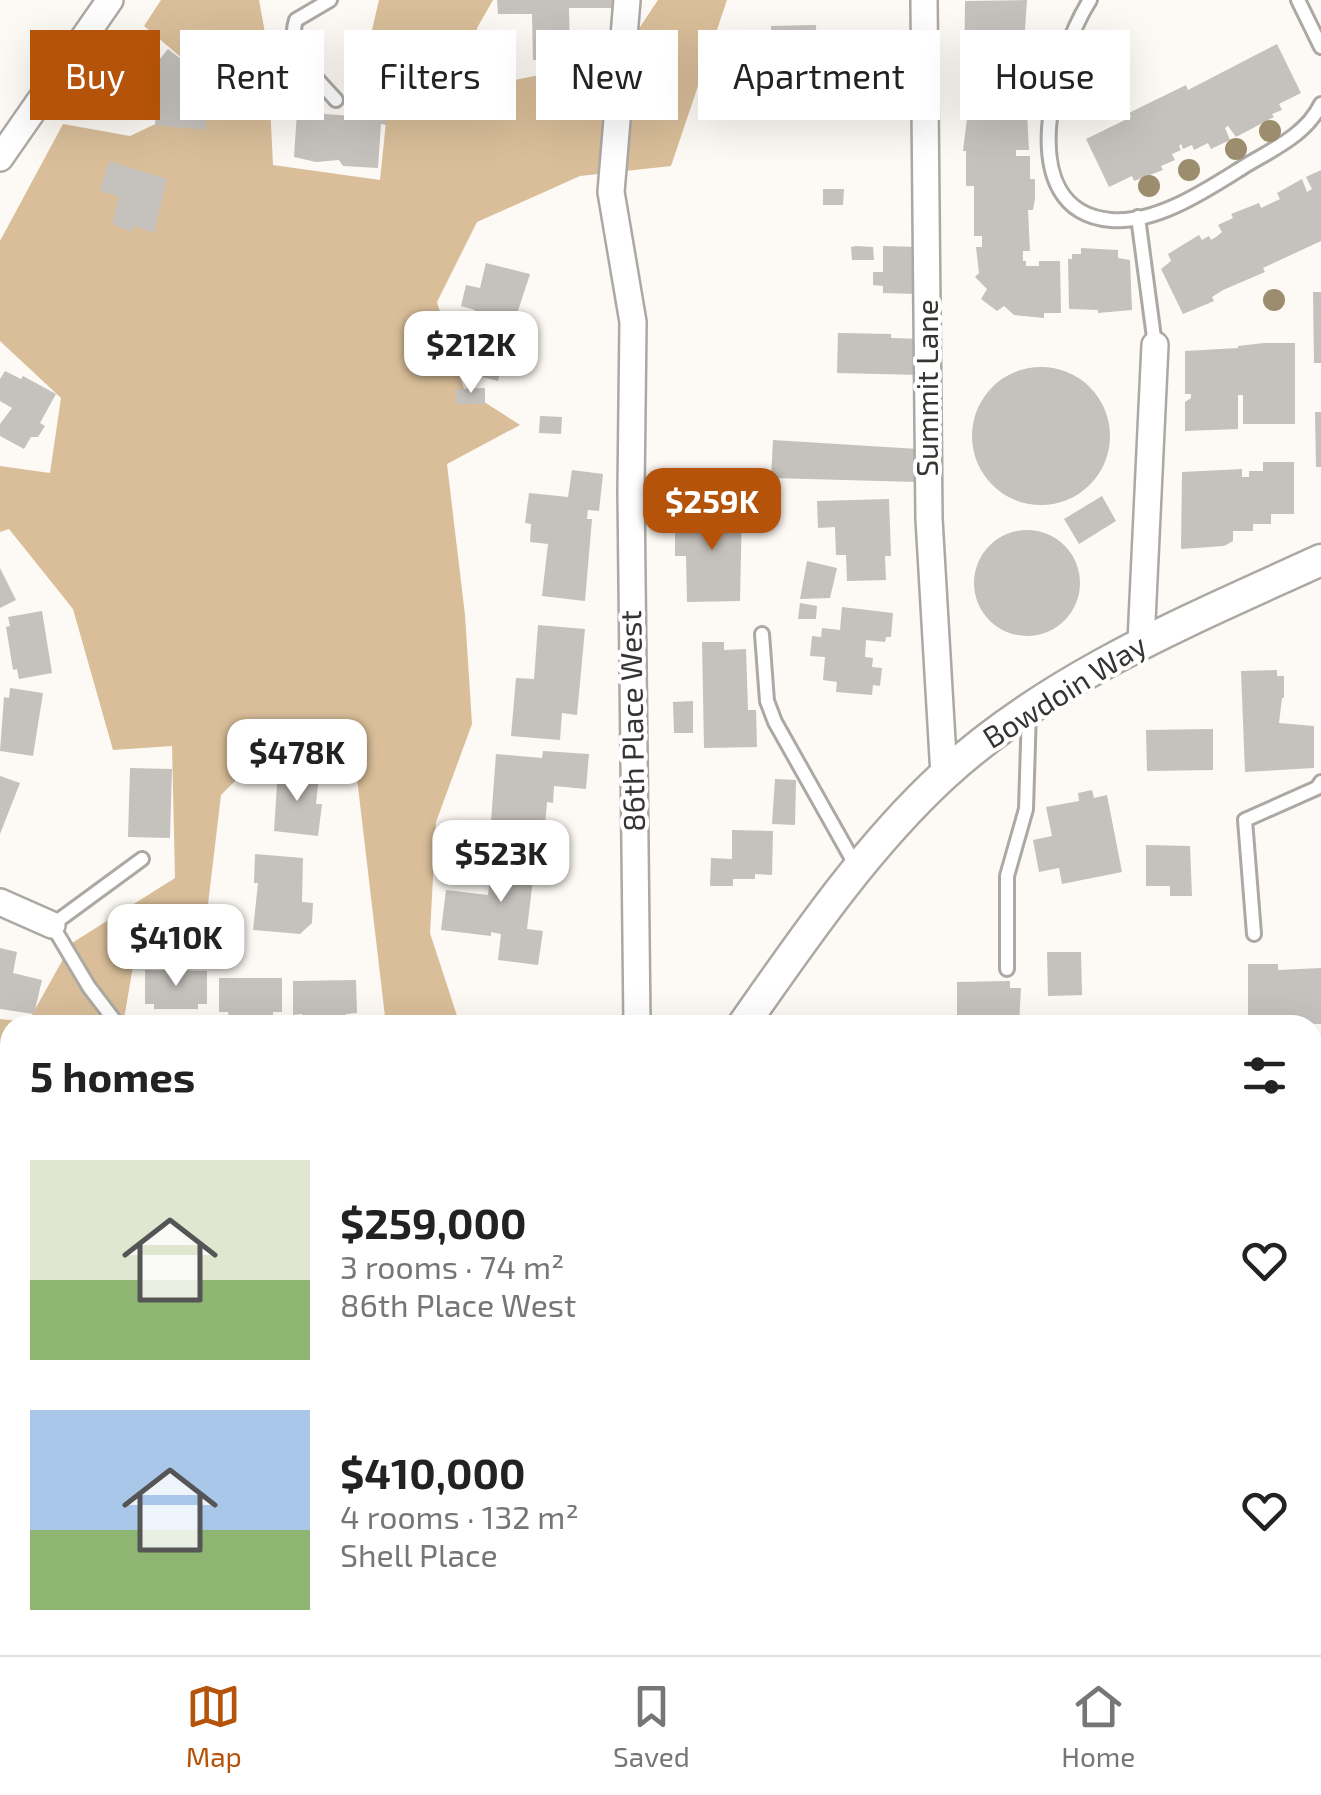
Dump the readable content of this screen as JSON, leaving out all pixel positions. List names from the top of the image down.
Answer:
{
  "streets": {
    "street": ["Summit Lane", "Bowdoin Way", "86th Place West"]
  },
  "crossings": [
    ["Summit Lane", "Bowdoin Way"]
  ],
  "page": {
    "chip": [
      "Buy",
      "Rent",
      "Filters",
      "New",
      "Apartment",
      "House"
    ],
    "price": [
      "$212K",
      "$259K",
      "$478K",
      "$523K",
      "$410K"
    ],
    "heading": "5 homes",
    "list": [
      {
        "name": "$259,000",
        "note": "3 rooms · 74 m² · 86th Place West"
      },
      {
        "name": "$410,000",
        "note": "4 rooms · 132 m² · Shell Place"
      }
    ],
    "tabs": ["Map", "Saved", "Home"]
  }
}
